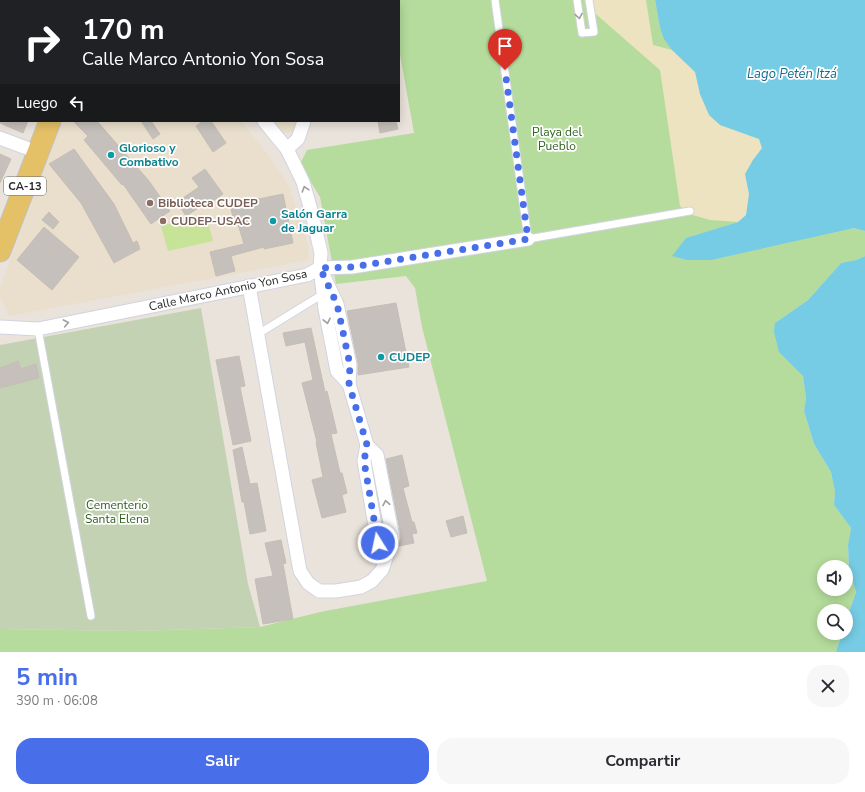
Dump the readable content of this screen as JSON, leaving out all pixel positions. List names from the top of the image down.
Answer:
{
  "streets": {
    "main road": ["CA-13"],
    "street": ["Calle Marco Antonio Yon Sosa"]
  },
  "one_way": ["Calle Marco Antonio Yon Sosa"],
  "water": ["Lago Petén Itzá"],
  "parks": ["Playa del Pueblo", "Cementerio Santa Elena"],
  "places": [
    "Glorioso y Combativo",
    "Biblioteca CUDEP",
    "CUDEP-USAC",
    "Salón Garra de Jaguar",
    "CUDEP"
  ],
  "page": {
    "turn": ["170 m", "Calle Marco Antonio Yon Sosa"],
    "then": "Luego",
    "heading": ["5 min", "390 m · 06:08"],
    "buttons": ["Salir", "Compartir"]
  }
}
